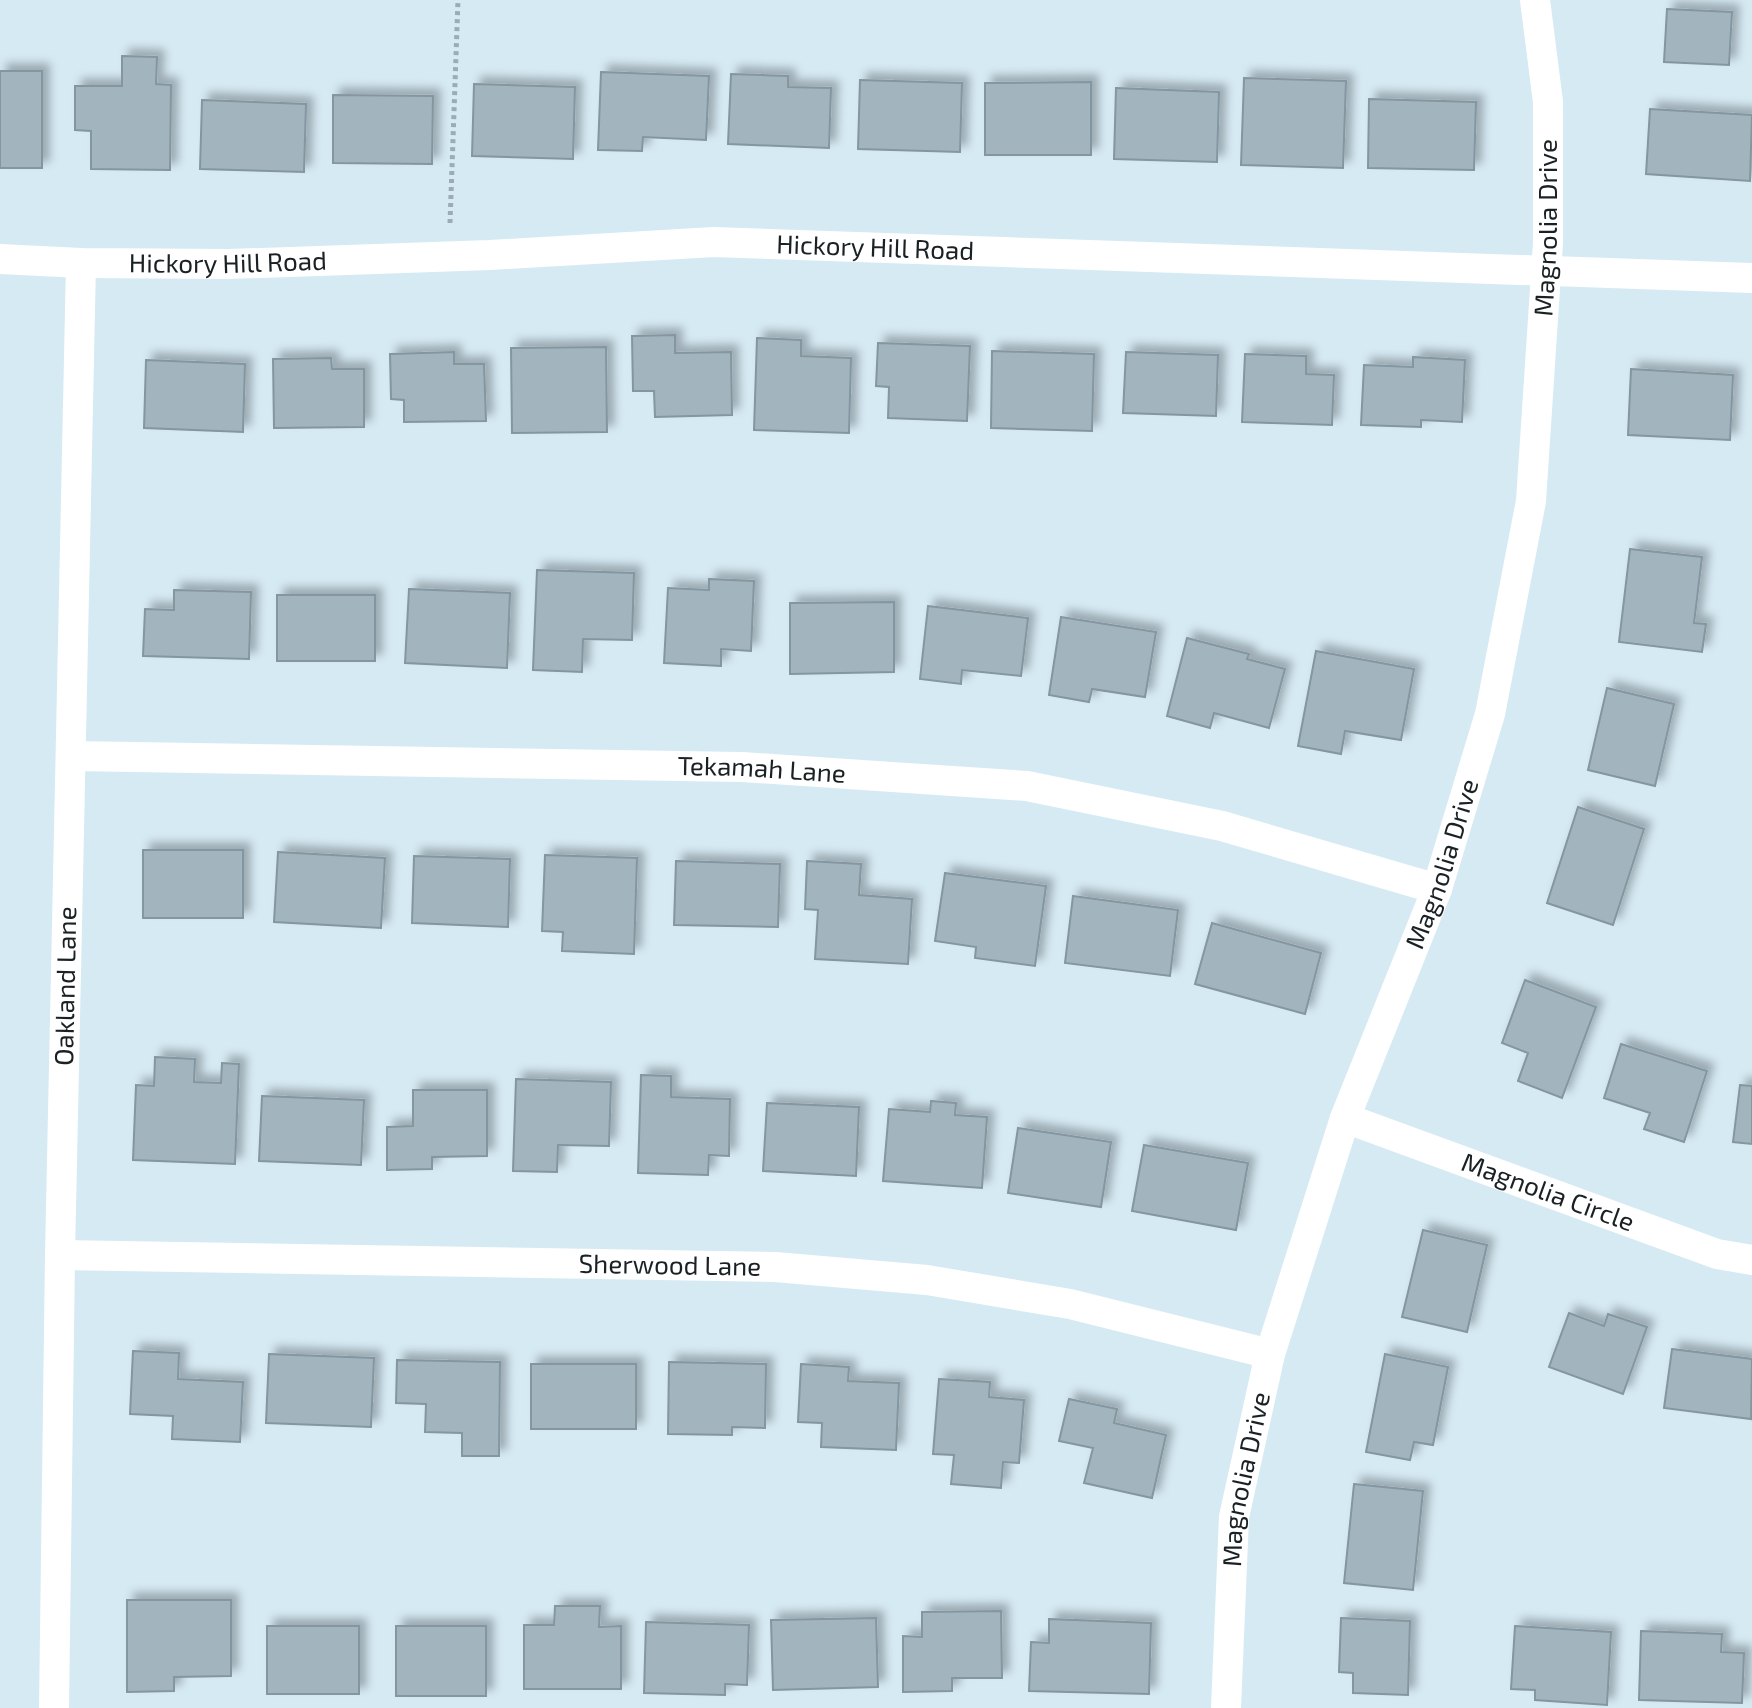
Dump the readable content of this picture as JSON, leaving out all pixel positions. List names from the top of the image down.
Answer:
{
  "streets": {
    "street": [
      "Magnolia Drive",
      "Hickory Hill Road",
      "Tekamah Lane",
      "Oakland Lane",
      "Magnolia Circle",
      "Sherwood Lane"
    ]
  },
  "crossings": [
    ["Magnolia Drive", "Hickory Hill Road"],
    ["Magnolia Drive", "Tekamah Lane"],
    ["Magnolia Drive", "Magnolia Circle"],
    ["Magnolia Drive", "Sherwood Lane"],
    ["Hickory Hill Road", "Oakland Lane"],
    ["Tekamah Lane", "Oakland Lane"],
    ["Oakland Lane", "Sherwood Lane"]
  ]
}
